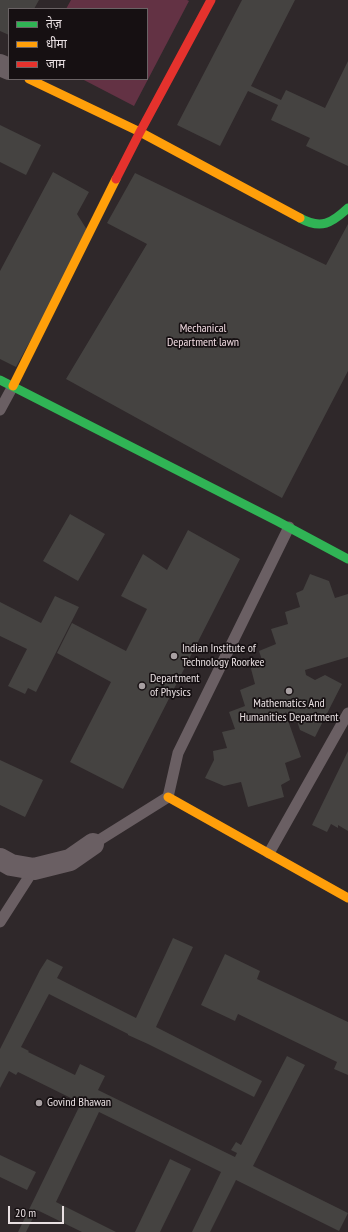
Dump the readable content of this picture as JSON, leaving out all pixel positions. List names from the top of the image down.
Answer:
{
  "parks": ["Mechanical Department lawn"],
  "places": [
    "Indian Institute of Technology Roorkee",
    "Department of Physics",
    "Mathematics And Humanities Department",
    "Govind Bhawan"
  ],
  "legend": ["तेज़", "धीमा", "जाम"],
  "scale_bar": "20 m"
}
